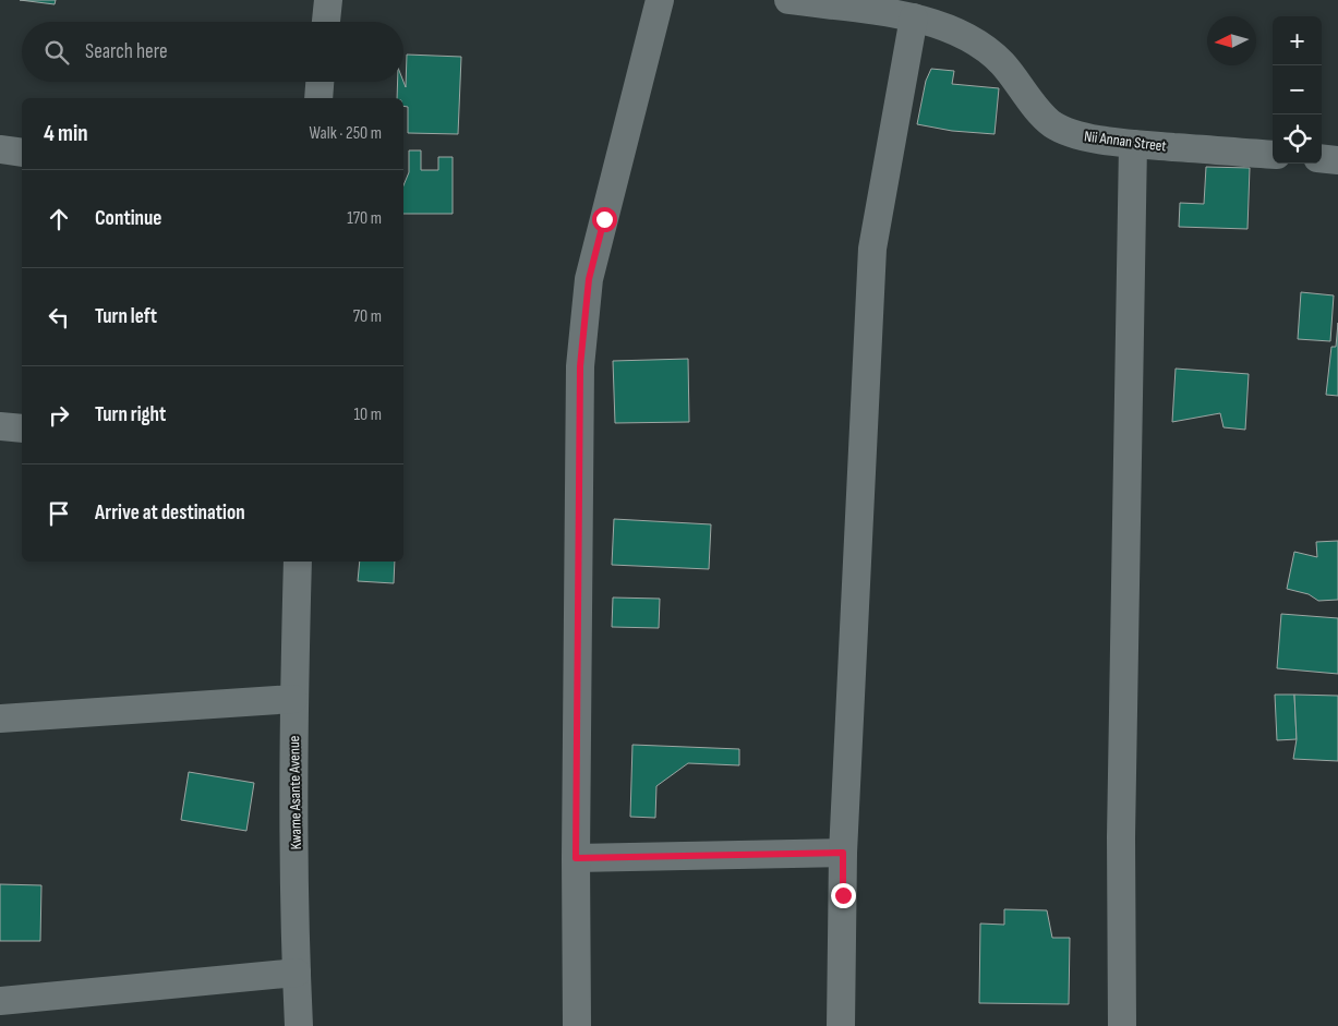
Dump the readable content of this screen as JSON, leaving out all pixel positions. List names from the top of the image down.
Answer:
{
  "streets": {
    "street": ["Nii Annan Street", "Kwame Asante Avenue"]
  },
  "north": "left",
  "page": {
    "map_buttons": ["+", "−"],
    "search": "Search here",
    "heading": ["4 min", "Walk · 250 m"],
    "list": [
      ["Continue", "170 m"],
      ["Turn left", "70 m"],
      ["Turn right", "10 m"],
      "Arrive at destination"
    ]
  }
}
